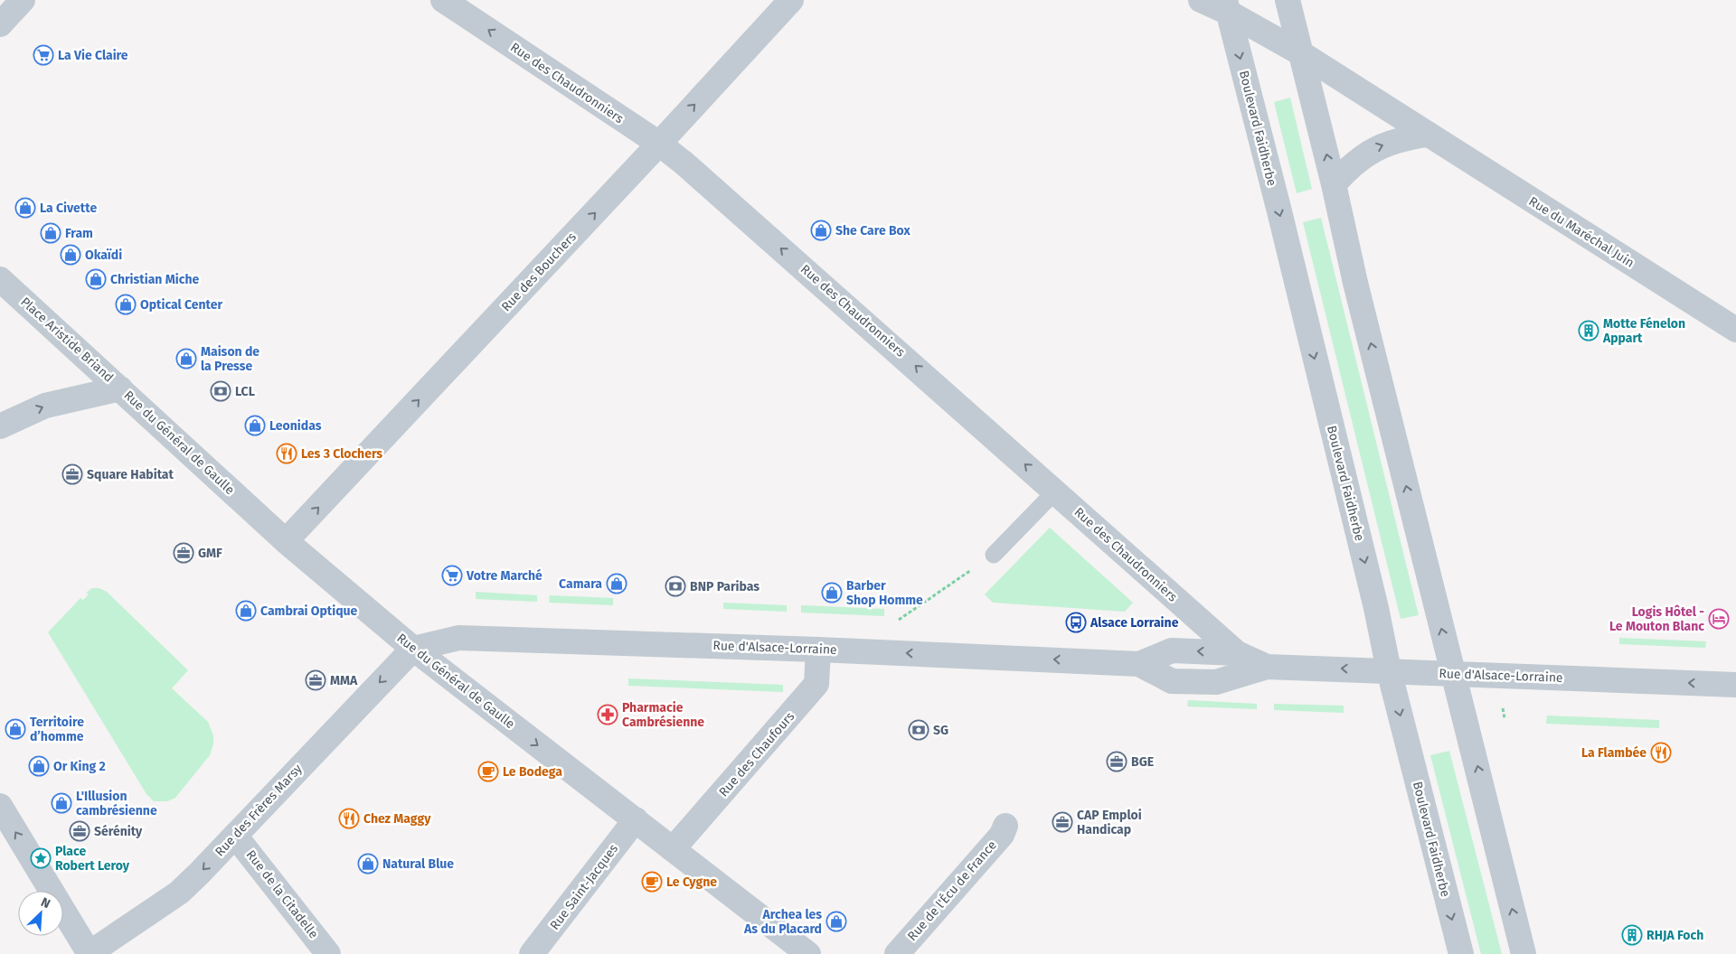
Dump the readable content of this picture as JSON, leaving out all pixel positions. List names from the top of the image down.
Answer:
{
  "streets": {
    "street": [
      "Rue des Chaudronniers",
      "Boulevard Faidherbe",
      "Rue du Maréchal Juin",
      "Rue des Bouchers",
      "Place Aristide Briand",
      "Rue du Général de Gaulle",
      "Rue d'Alsace-Lorraine",
      "Rue des Chaufours",
      "Rue des Frères Marsy",
      "Rue Saint-Jacques",
      "Rue de l'Écu de France",
      "Rue de la Citadelle"
    ]
  },
  "crossings": [
    ["Rue des Chaudronniers", "Rue des Bouchers"],
    ["Rue des Chaudronniers", "Rue d'Alsace-Lorraine"],
    ["Boulevard Faidherbe", "Rue d'Alsace-Lorraine"],
    ["Rue des Bouchers", "Rue du Général de Gaulle"],
    ["Place Aristide Briand", "Rue du Général de Gaulle"],
    ["Rue du Général de Gaulle", "Rue d'Alsace-Lorraine"],
    ["Rue du Général de Gaulle", "Rue des Chaufours"],
    ["Rue du Général de Gaulle", "Rue des Frères Marsy"],
    ["Rue du Général de Gaulle", "Rue Saint-Jacques"],
    ["Rue d'Alsace-Lorraine", "Rue des Chaufours"],
    ["Rue d'Alsace-Lorraine", "Rue des Frères Marsy"],
    ["Rue des Frères Marsy", "Rue de la Citadelle"]
  ],
  "one_way": [
    "Rue des Chaudronniers",
    "Rue des Bouchers",
    "Place Aristide Briand",
    "Rue d'Alsace-Lorraine",
    "Rue des Frères Marsy"
  ],
  "places": {
    "supermarket": ["La Vie Claire", "Votre Marché"],
    "shop": [
      "La Civette",
      "She Care Box",
      "Fram",
      "Okaïdi",
      "Christian Miche",
      "Optical Center",
      "Maison de la Presse",
      "Leonidas",
      "Camara",
      "Barber Shop Homme",
      "Cambrai Optique",
      "Territoire d’homme",
      "Or King 2",
      "L'Illusion cambrésienne",
      "Natural Blue",
      "Archea les As du Placard"
    ],
    "building": ["Motte Fénelon Appart", "RHJA Foch"],
    "bank": ["LCL", "BNP Paribas", "SG"],
    "restaurant": ["Les 3 Clochers", "La Flambée", "Chez Maggy"],
    "office": [
      "Square Habitat",
      "GMF",
      "MMA",
      "BGE",
      "CAP Emploi Handicap",
      "Sérénity"
    ],
    "hotel": ["Logis Hôtel - Le Mouton Blanc"],
    "bus stop": ["Alsace Lorraine"],
    "pharmacy": ["Pharmacie Cambrésienne"],
    "cafe": ["Le Bodega", "Le Cygne"],
    "place": ["Place Robert Leroy"]
  },
  "north": "top right"
}
